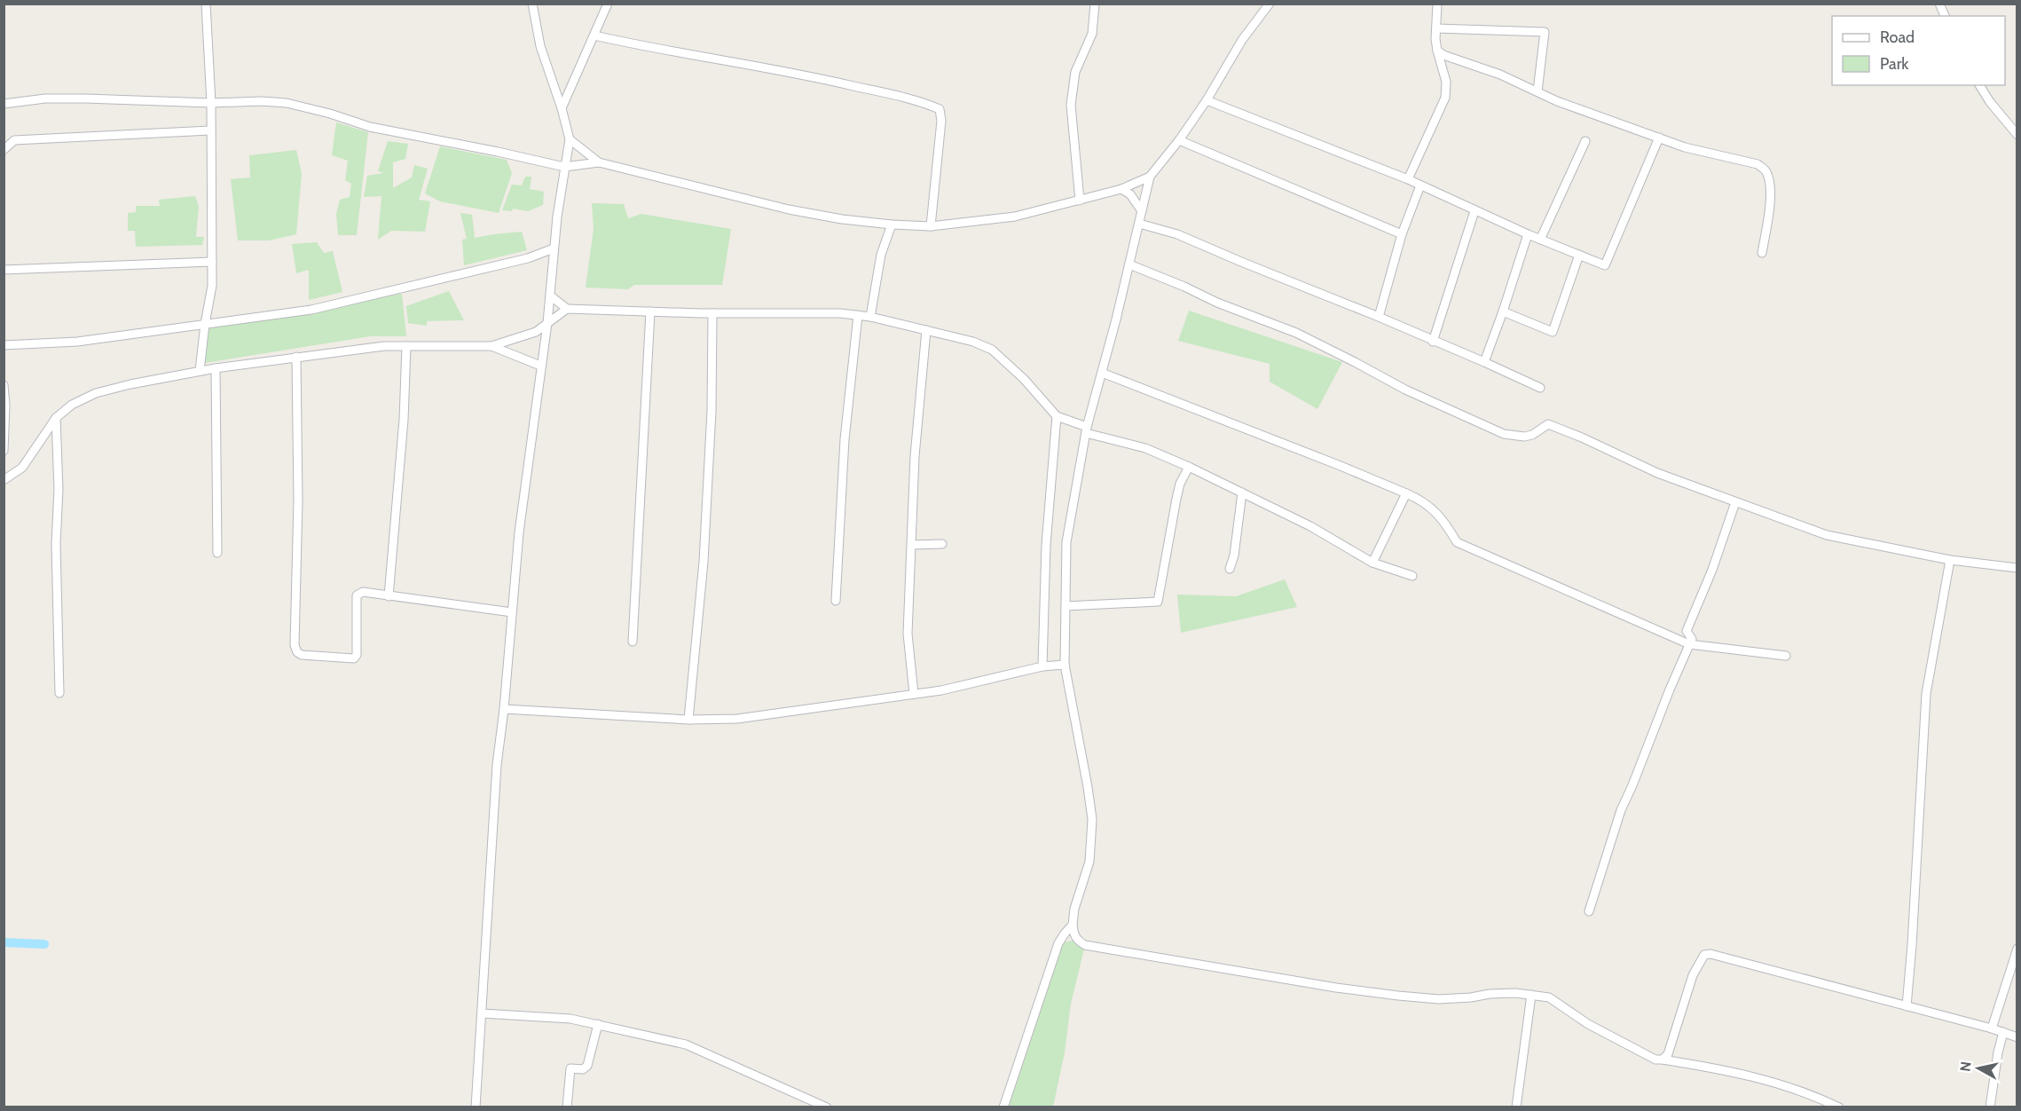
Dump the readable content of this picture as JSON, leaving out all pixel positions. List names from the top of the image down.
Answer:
{
  "legend": ["Road", "Park"],
  "north": "left"
}
